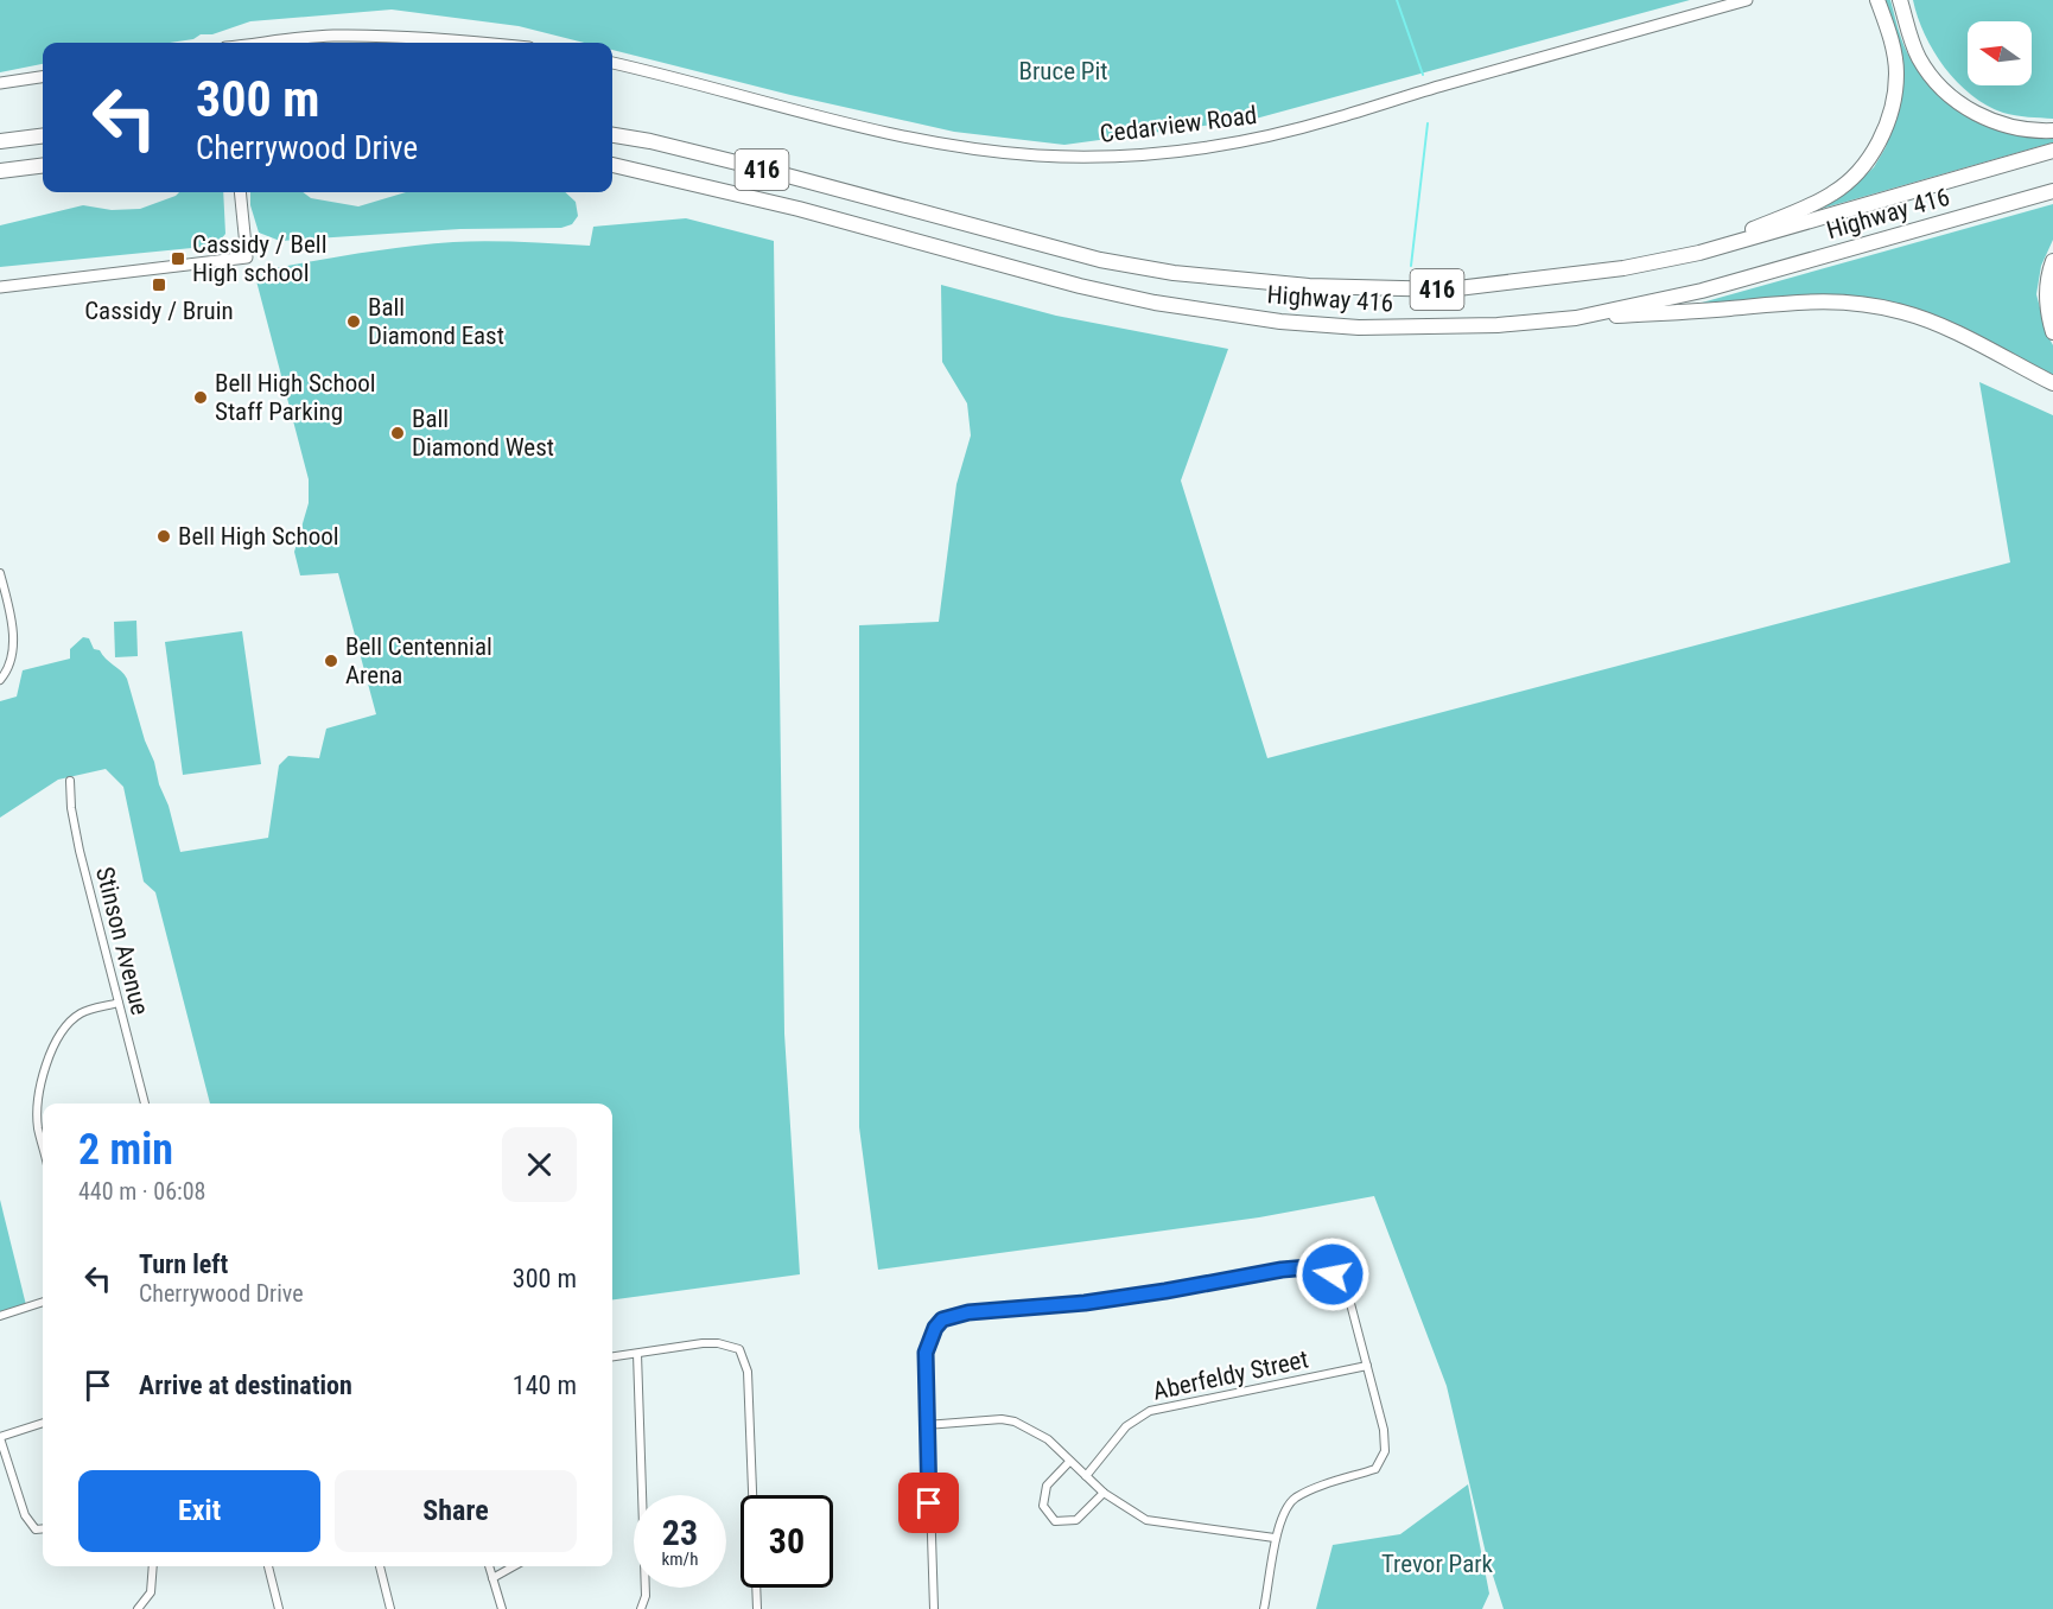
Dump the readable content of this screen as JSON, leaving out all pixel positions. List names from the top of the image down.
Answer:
{
  "streets": {
    "highway": ["416", "Highway 416"],
    "main road": ["Cedarview Road"],
    "street": ["Stinson Avenue", "Aberfeldy Street"]
  },
  "parks": ["Bruce Pit", "Trevor Park"],
  "places": {
    "transit": ["Cassidy / Bell High school", "Cassidy / Bruin"],
    "other": [
      "Ball Diamond East",
      "Bell High School Staff Parking",
      "Ball Diamond West",
      "Bell High School",
      "Bell Centennial Arena"
    ]
  },
  "north": "left",
  "page": {
    "turn": ["300 m", "Cherrywood Drive"],
    "heading": ["2 min", "440 m · 06:08"],
    "list": [
      {
        "name": "Turn left",
        "note": "Cherrywood Drive",
        "value": "300 m"
      },
      {
        "name": "Arrive at destination",
        "value": "140 m"
      }
    ],
    "buttons": ["Exit", "Share"],
    "speed": "23 km/h",
    "limit": "30"
  }
}
